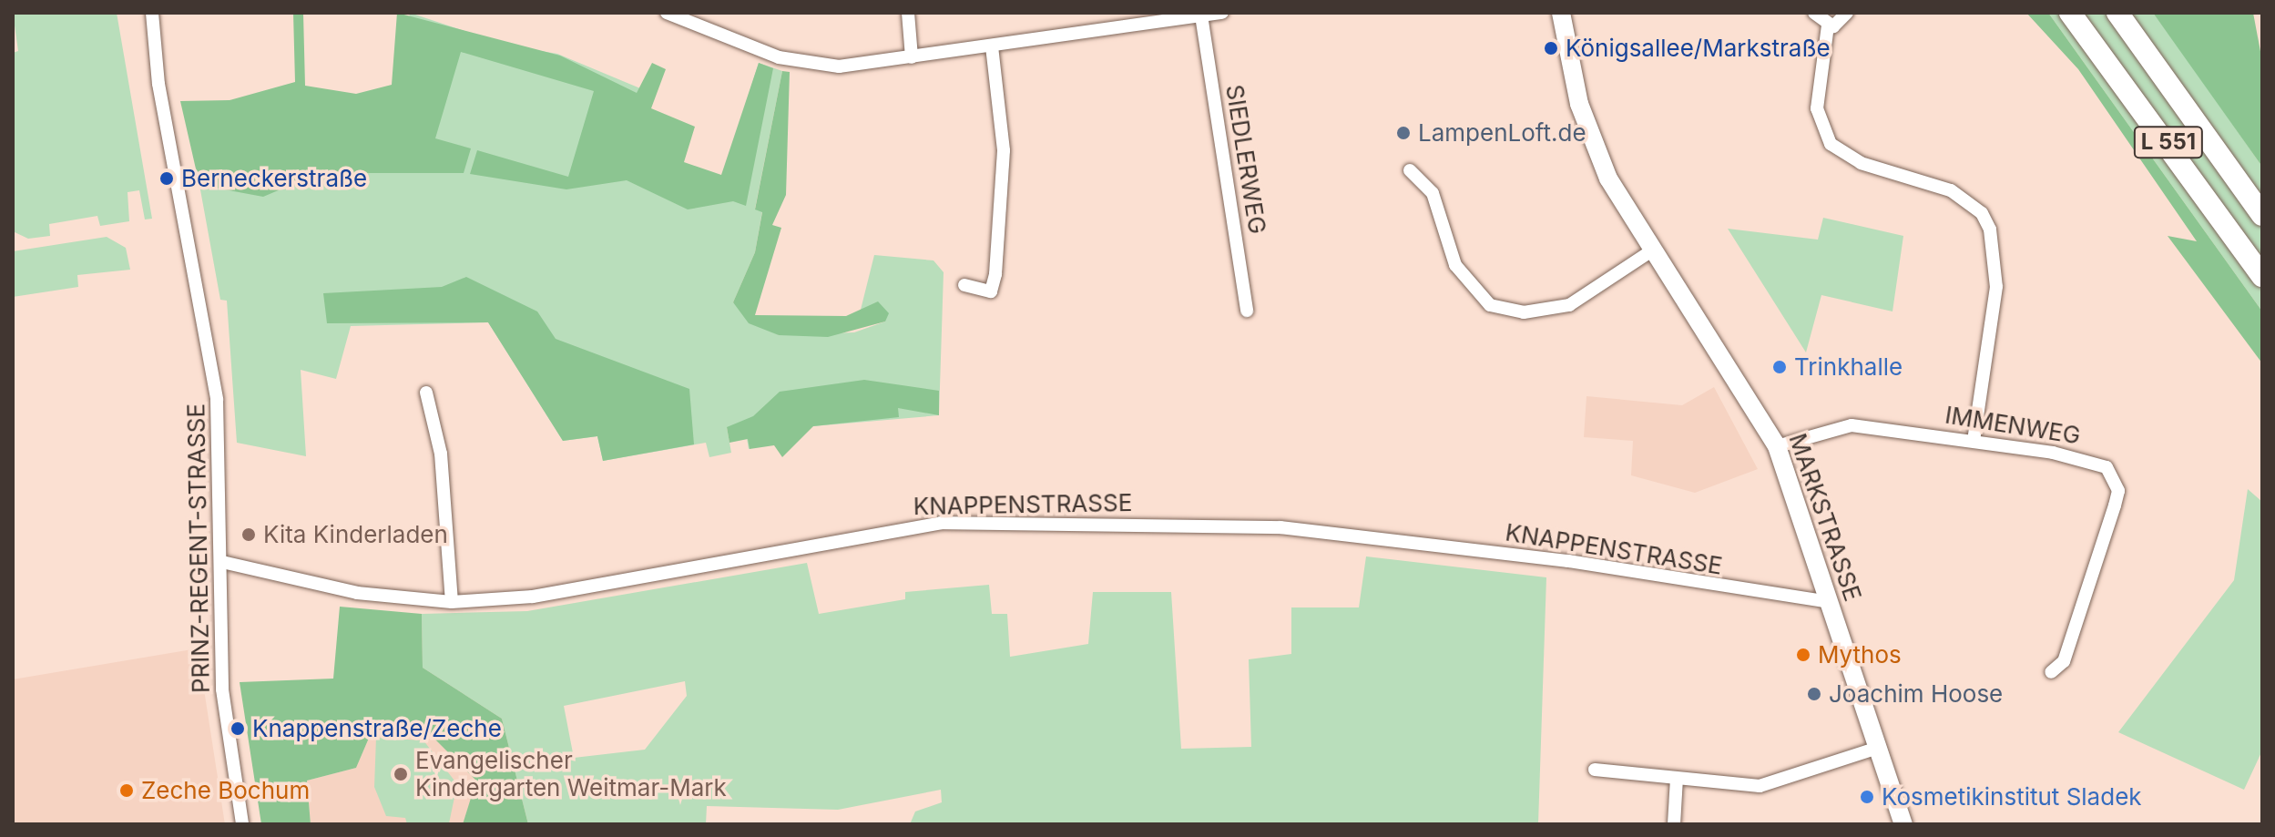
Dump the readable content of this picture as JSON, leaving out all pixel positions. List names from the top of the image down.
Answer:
{
  "streets": {
    "main road": ["L 551", "MARKSTRASSE"],
    "street": [
      "SIEDLERWEG",
      "IMMENWEG",
      "KNAPPENSTRASSE",
      "PRINZ-REGENT-STRASSE"
    ]
  },
  "crossings": [
    ["IMMENWEG", "MARKSTRASSE"],
    ["KNAPPENSTRASSE", "MARKSTRASSE"],
    ["KNAPPENSTRASSE", "PRINZ-REGENT-STRASSE"]
  ],
  "places": [
    "Königsallee/Markstraße",
    "LampenLoft.de",
    "Berneckerstraße",
    "Trinkhalle",
    "Kita Kinderladen",
    "Mythos",
    "Joachim Hoose",
    "Knappenstraße/Zeche",
    "Evangelischer Kindergarten Weitmar-Mark",
    "Zeche Bochum",
    "Kosmetikinstitut Sladek"
  ]
}
